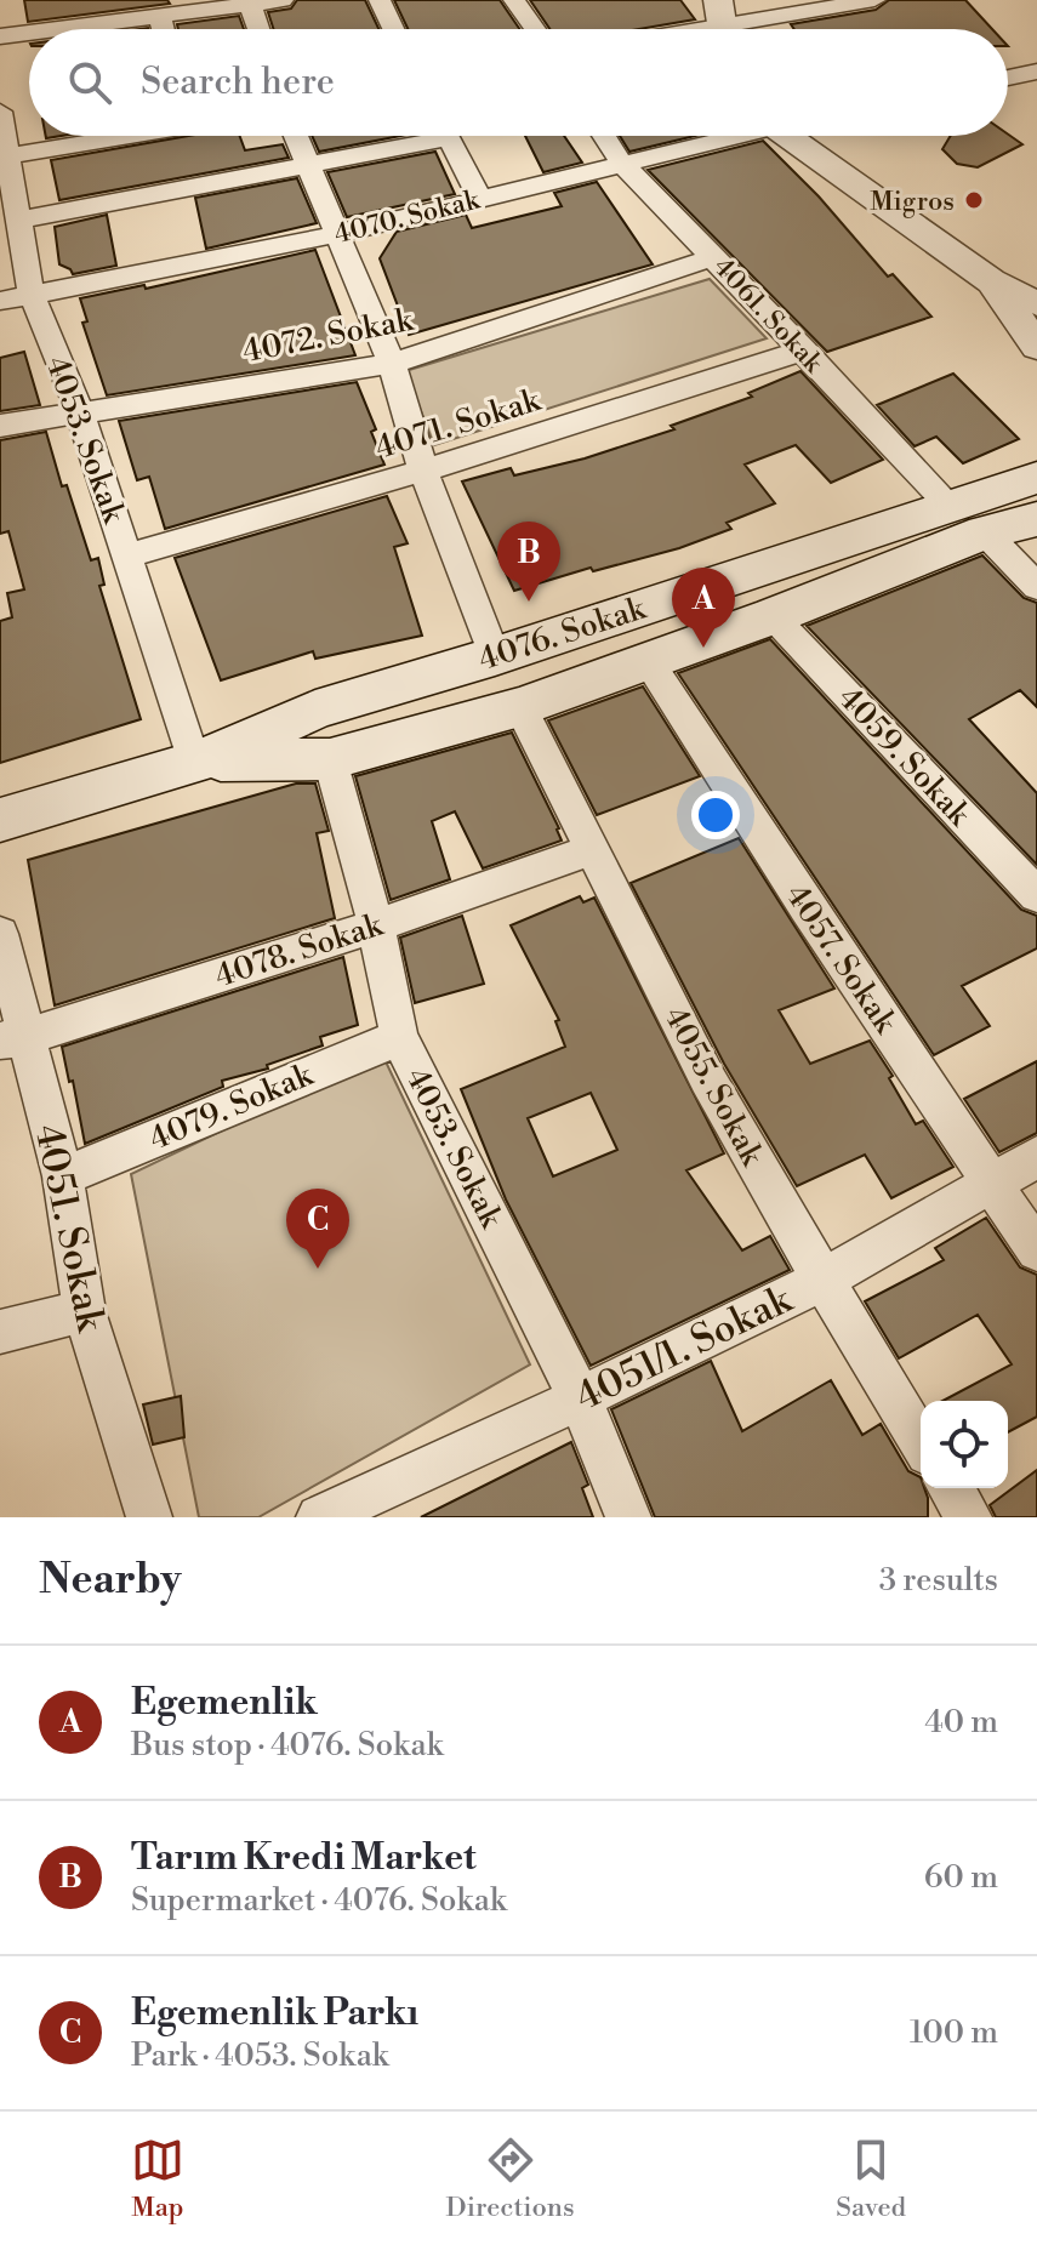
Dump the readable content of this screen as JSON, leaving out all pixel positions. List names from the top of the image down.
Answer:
{
  "streets": {
    "main road": ["4076. Sokak"],
    "street": [
      "4070. Sokak",
      "4061. Sokak",
      "4072. Sokak",
      "4071. Sokak",
      "4053. Sokak",
      "4059. Sokak",
      "4078. Sokak",
      "4057. Sokak",
      "4055. Sokak",
      "4079. Sokak",
      "4051. Sokak",
      "4051/1. Sokak"
    ]
  },
  "crossings": [
    ["4070. Sokak", "4061. Sokak"],
    ["4070. Sokak", "4053. Sokak"],
    ["4061. Sokak", "4072. Sokak"],
    ["4061. Sokak", "4071. Sokak"],
    ["4061. Sokak", "4076. Sokak"],
    ["4072. Sokak", "4053. Sokak"],
    ["4071. Sokak", "4053. Sokak"],
    ["4053. Sokak", "4076. Sokak"],
    ["4053. Sokak", "4078. Sokak"],
    ["4053. Sokak", "4079. Sokak"],
    ["4053. Sokak", "4051/1. Sokak"],
    ["4076. Sokak", "4059. Sokak"],
    ["4076. Sokak", "4057. Sokak"],
    ["4076. Sokak", "4055. Sokak"],
    ["4078. Sokak", "4055. Sokak"],
    ["4078. Sokak", "4051. Sokak"],
    ["4057. Sokak", "4051/1. Sokak"],
    ["4055. Sokak", "4051/1. Sokak"],
    ["4079. Sokak", "4051. Sokak"]
  ],
  "places": ["Migros"],
  "page": {
    "search": "Search here",
    "pins": ["B", "A", "C"],
    "heading": ["Nearby", "3 results"],
    "list": [
      {
        "mark": "A",
        "name": "Egemenlik",
        "note": "Bus stop · 4076. Sokak",
        "value": "40 m"
      },
      {
        "mark": "B",
        "name": "Tarım Kredi Market",
        "note": "Supermarket · 4076. Sokak",
        "value": "60 m"
      },
      {
        "mark": "C",
        "name": "Egemenlik Parkı",
        "note": "Park · 4053. Sokak",
        "value": "100 m"
      }
    ],
    "nav": ["Map", "Directions", "Saved"]
  }
}
